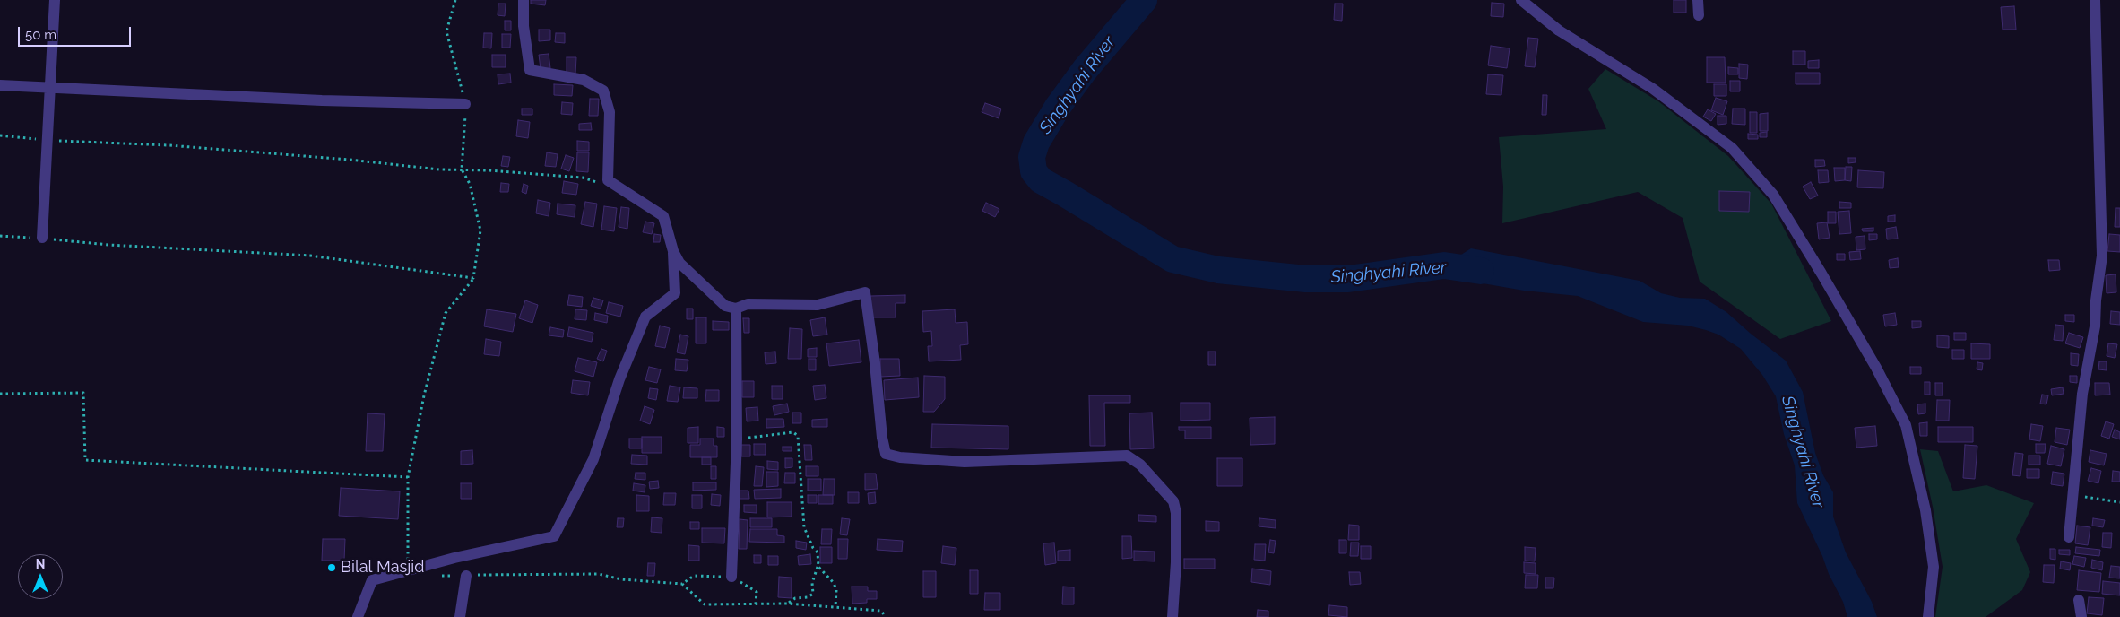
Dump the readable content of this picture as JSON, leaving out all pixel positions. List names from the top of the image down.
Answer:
{
  "water": ["Singhyahi River"],
  "places": ["Bilal Masjid"],
  "scale_bar": "50 m",
  "north": "top"
}
